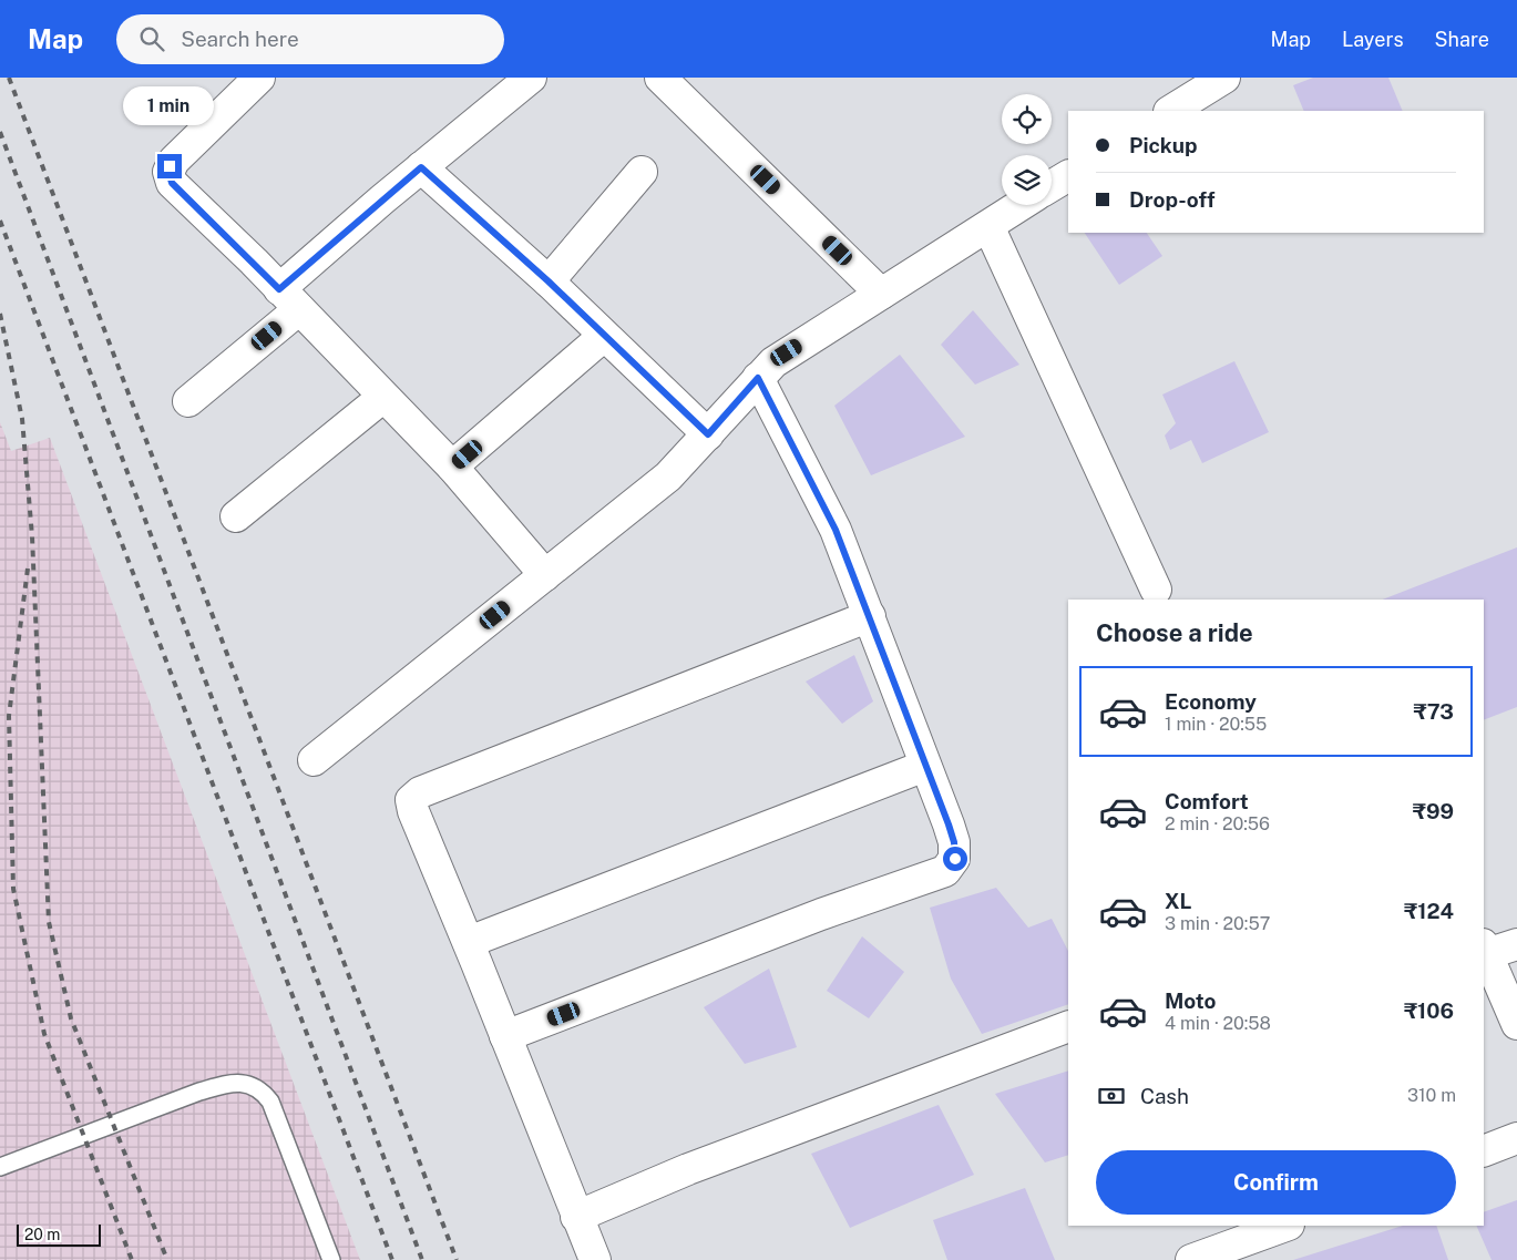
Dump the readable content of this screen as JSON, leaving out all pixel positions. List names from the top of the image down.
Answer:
{
  "scale_bar": "20 m",
  "page": {
    "header": "Map",
    "search": "Search here",
    "nav": ["Map", "Layers", "Share"],
    "bubble": "1 min",
    "banner": ["Pickup", "Drop-off"],
    "heading": "Choose a ride",
    "list": [
      {
        "name": "Economy",
        "note": "1 min · 20:55",
        "value": "₹73"
      },
      {
        "name": "Comfort",
        "note": "2 min · 20:56",
        "value": "₹99"
      },
      {
        "name": "XL",
        "note": "3 min · 20:57",
        "value": "₹124"
      },
      {
        "name": "Moto",
        "note": "4 min · 20:58",
        "value": "₹106"
      }
    ],
    "pay": ["Cash", "310 m"],
    "buttons": "Confirm",
    "scale": "20 m"
  }
}
